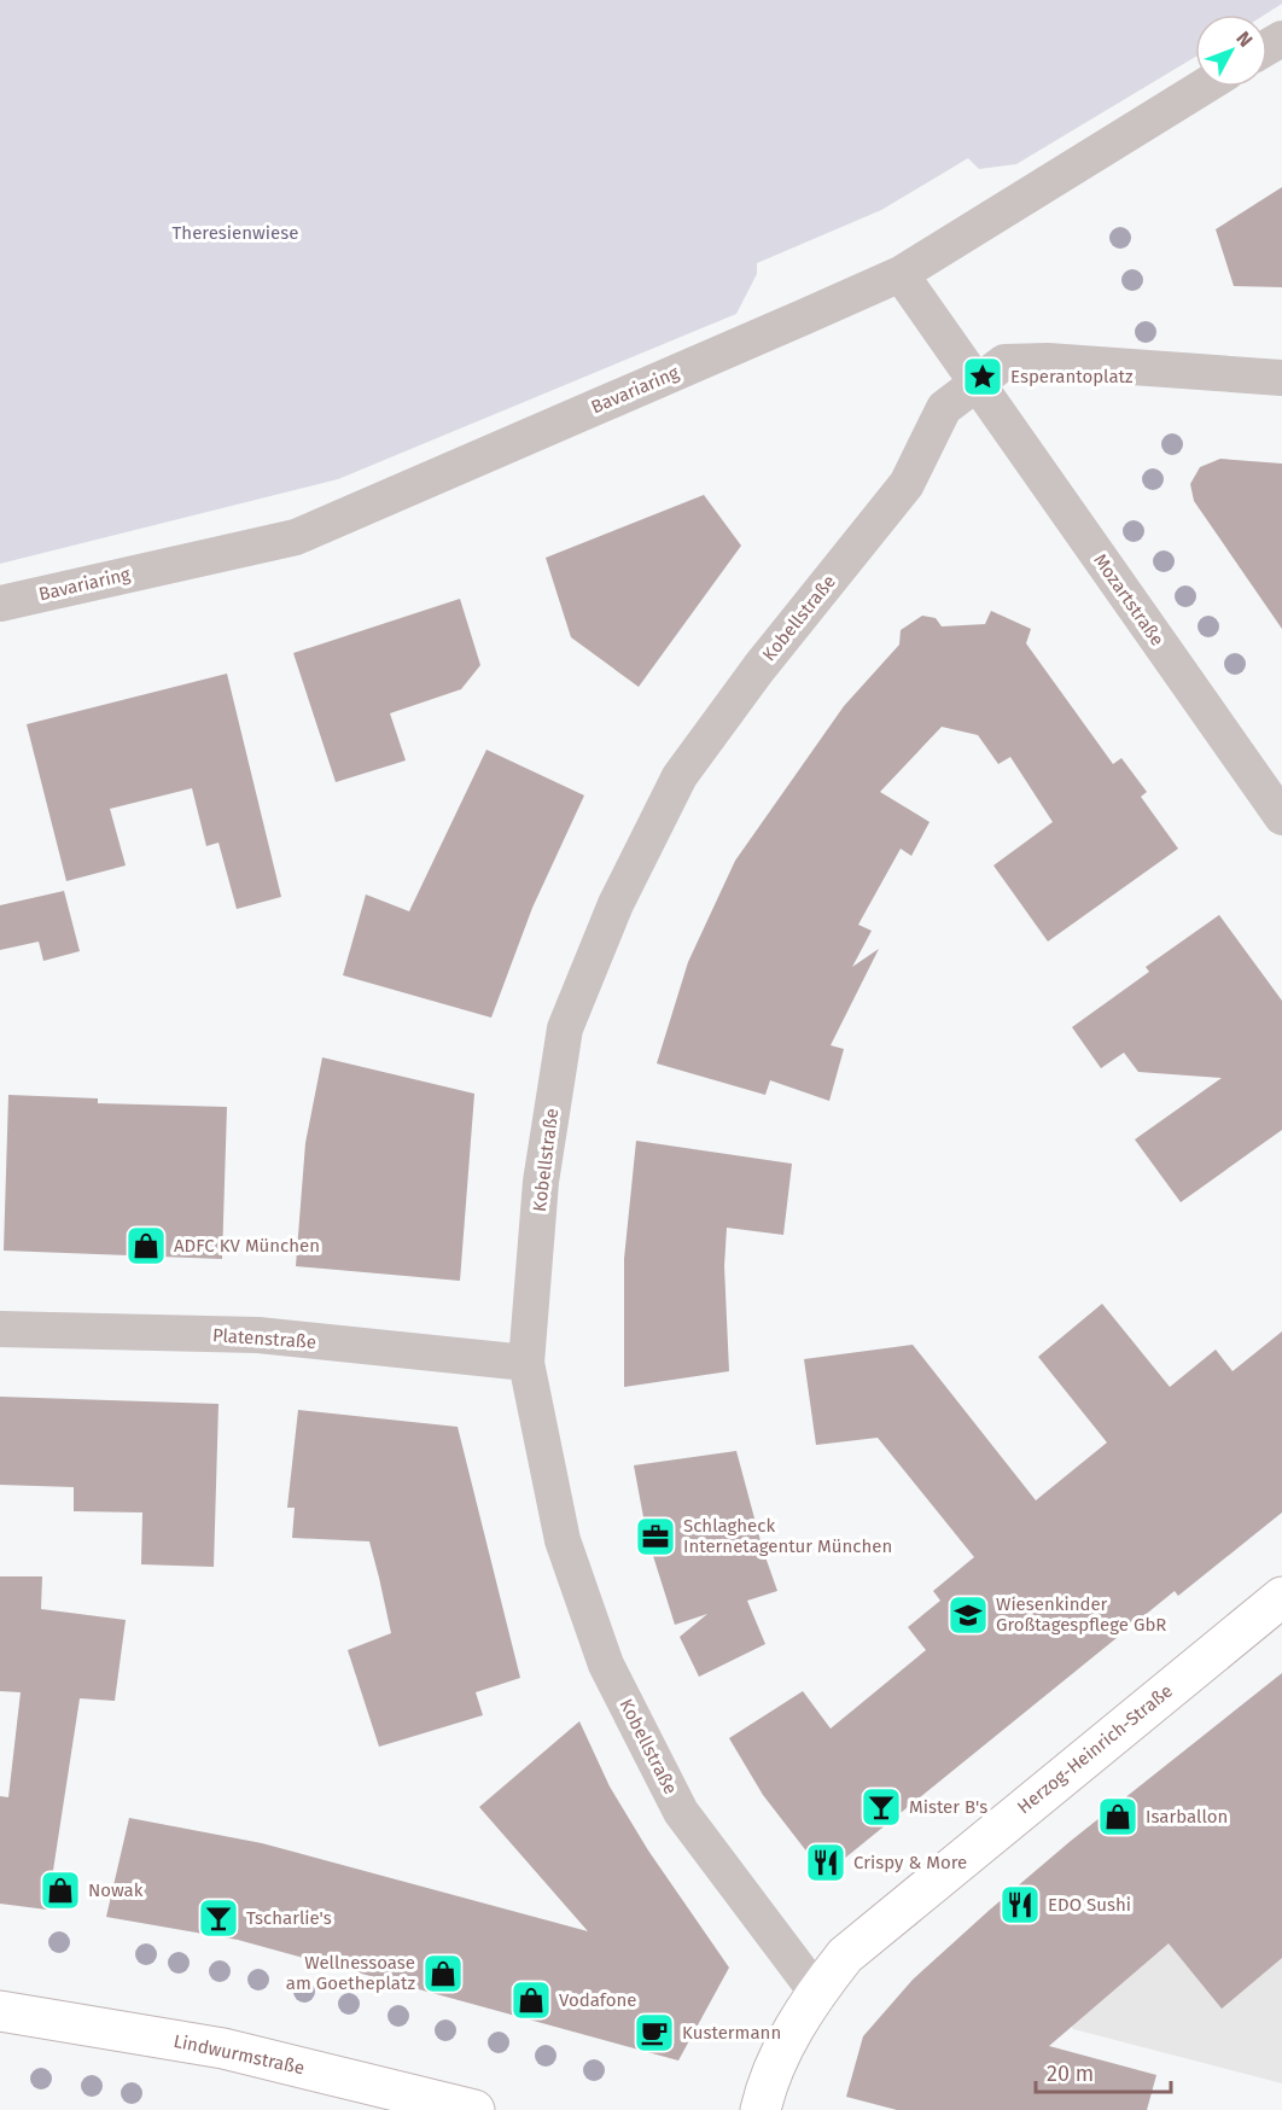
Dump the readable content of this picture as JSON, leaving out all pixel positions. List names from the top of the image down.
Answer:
{
  "streets": {
    "main road": ["Herzog-Heinrich-Straße", "Lindwurmstraße"],
    "street": [
      "Bavariaring",
      "Mozartstraße",
      "Kobellstraße",
      "Platenstraße"
    ]
  },
  "crossings": [
    ["Mozartstraße", "Kobellstraße"],
    ["Kobellstraße", "Platenstraße"],
    ["Kobellstraße", "Herzog-Heinrich-Straße"]
  ],
  "parks": ["Theresienwiese"],
  "places": {
    "place": ["Esperantoplatz"],
    "shop": [
      "ADFC KV München",
      "Isarballon",
      "Nowak",
      "Wellnessoase am Goetheplatz",
      "Vodafone"
    ],
    "office": ["Schlagheck Internetagentur München"],
    "school or university": ["Wiesenkinder Großtagespflege GbR"],
    "bar": ["Mister B's", "Tscharlie's"],
    "restaurant": ["Crispy & More", "EDO Sushi"],
    "cafe": ["Kustermann"]
  },
  "scale_bar": "20 m",
  "north": "top right"
}
